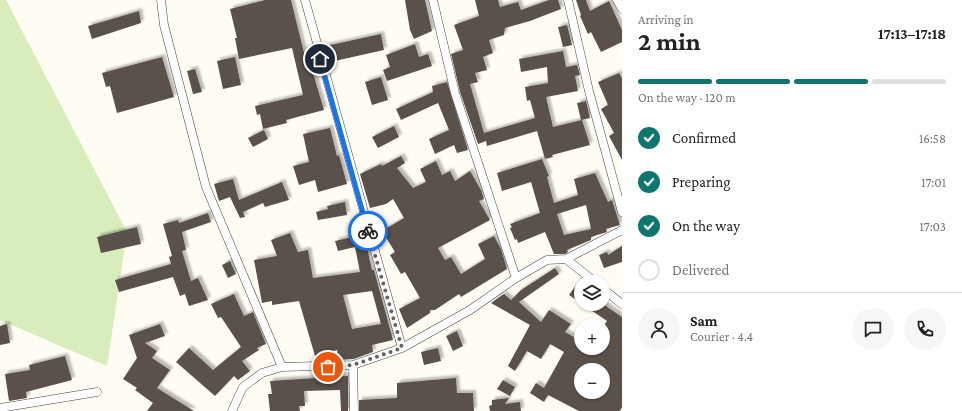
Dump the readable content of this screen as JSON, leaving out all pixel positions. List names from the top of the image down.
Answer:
{
  "page": {
    "heading": ["2 min", "Arriving in", "17:13–17:18"],
    "panel": ["Sam", "Courier · 4.4"],
    "bar": "On the way · 120 m",
    "list": [
      ["Confirmed", "16:58"],
      ["Preparing", "17:01"],
      ["On the way", "17:03"],
      "Delivered"
    ],
    "map_buttons": ["+", "−"]
  }
}
